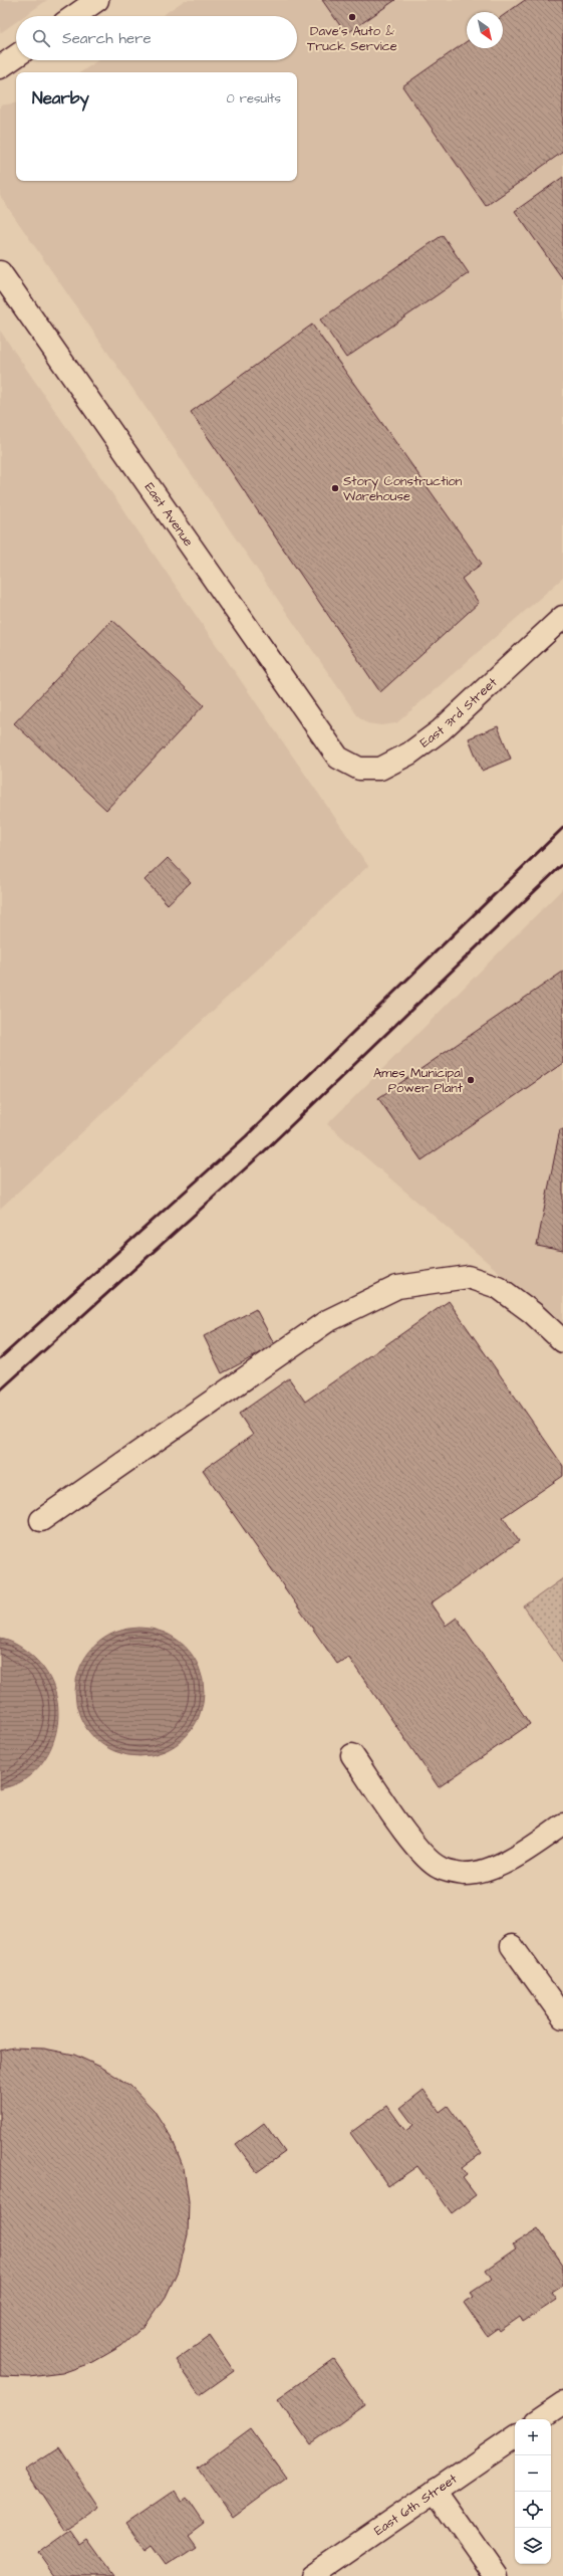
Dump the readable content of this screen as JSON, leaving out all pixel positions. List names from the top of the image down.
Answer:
{
  "streets": {
    "street": ["East Avenue", "East 3rd Street", "East 6th Street"]
  },
  "crossings": [
    ["East Avenue", "East 3rd Street"]
  ],
  "places": ["Dave's Auto & Truck Service", "Story Construction Warehouse", "Ames Municipal Power Plant"],
  "north": "bottom right",
  "page": {
    "search": "Search here",
    "heading": ["Nearby", "0 results"],
    "map_buttons": ["+", "−"]
  }
}
